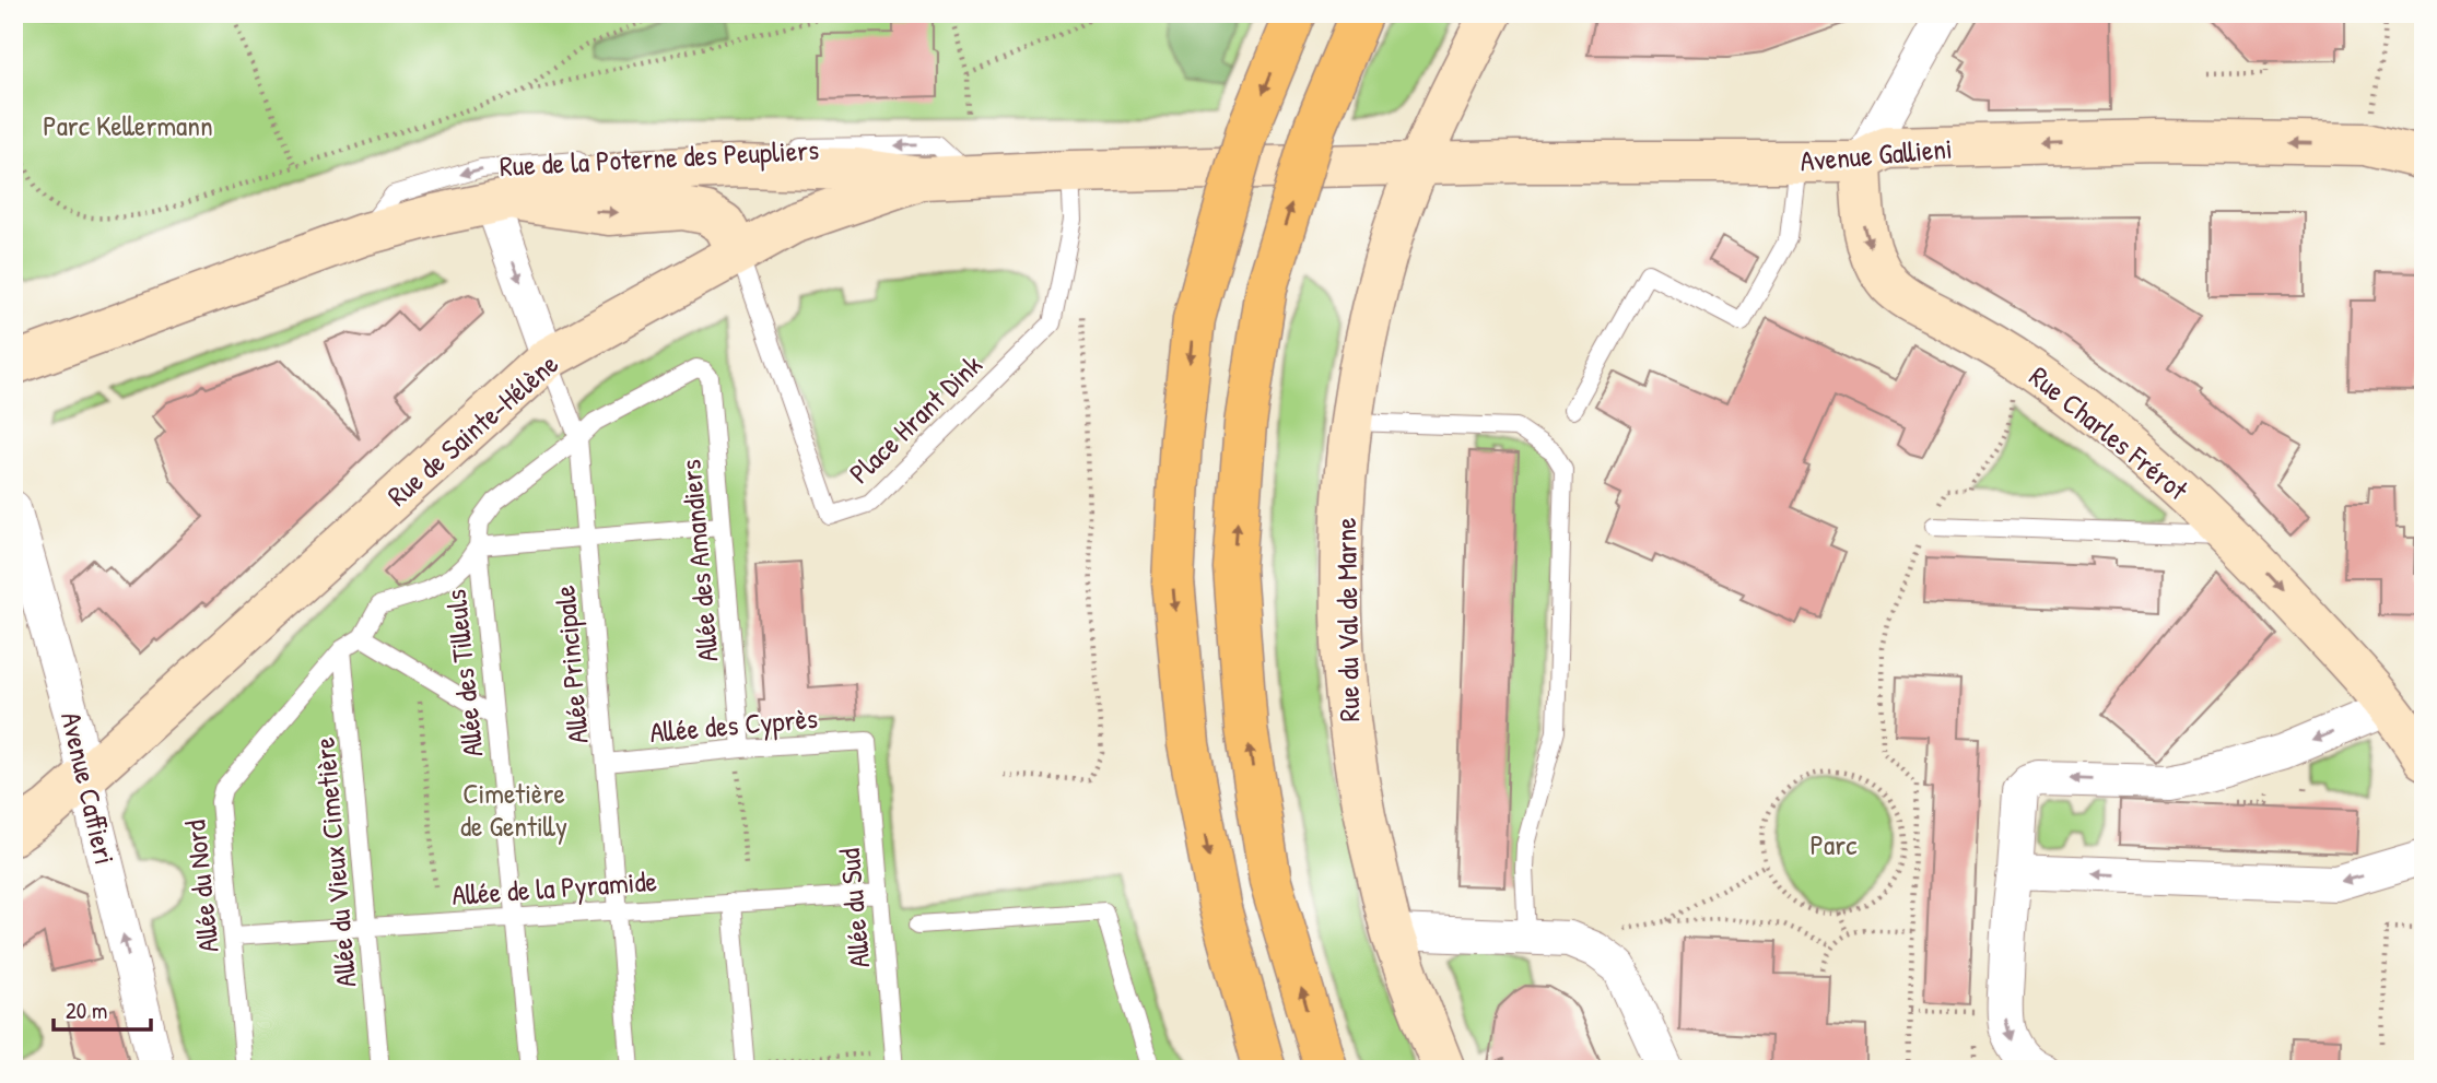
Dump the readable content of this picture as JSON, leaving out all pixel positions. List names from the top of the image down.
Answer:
{
  "streets": {
    "main road": [
      "Avenue Gallieni",
      "Rue de la Poterne des Peupliers",
      "Rue de Sainte-Hélène",
      "Rue Charles Frérot",
      "Rue du Val de Marne"
    ],
    "street": ["Avenue Caffieri"],
    "lane": [
      "Place Hrant Dink",
      "Allée des Amandiers",
      "Allée Principale",
      "Allée des Tilleuls",
      "Allée des Cyprès",
      "Allée du Vieux Cimetière",
      "Allée du Nord",
      "Allée de la Pyramide",
      "Allée du Sud"
    ]
  },
  "crossings": [
    ["Avenue Gallieni", "Rue de la Poterne des Peupliers"],
    ["Avenue Gallieni", "Rue Charles Frérot"],
    ["Avenue Gallieni", "Rue du Val de Marne"],
    ["Rue de la Poterne des Peupliers", "Place Hrant Dink"],
    ["Rue de la Poterne des Peupliers", "Rue de Sainte-Hélène"],
    ["Rue de la Poterne des Peupliers", "Rue du Val de Marne"],
    ["Place Hrant Dink", "Rue de Sainte-Hélène"],
    ["Rue de Sainte-Hélène", "Allée Principale"],
    ["Rue de Sainte-Hélène", "Avenue Caffieri"],
    ["Allée des Amandiers", "Allée Principale"],
    ["Allée des Amandiers", "Allée des Cyprès"],
    ["Allée Principale", "Allée des Cyprès"],
    ["Allée Principale", "Allée de la Pyramide"],
    ["Allée des Tilleuls", "Allée de la Pyramide"],
    ["Allée des Cyprès", "Allée du Sud"],
    ["Allée du Vieux Cimetière", "Allée du Nord"],
    ["Allée du Vieux Cimetière", "Allée de la Pyramide"],
    ["Allée du Nord", "Allée de la Pyramide"],
    ["Allée de la Pyramide", "Allée du Sud"]
  ],
  "one_way": ["Avenue Gallieni", "Rue Charles Frérot", "Avenue Caffieri"],
  "parks": ["Parc Kellermann", "Cimetière de Gentilly", "Parc"],
  "scale_bar": "20 m"
}
